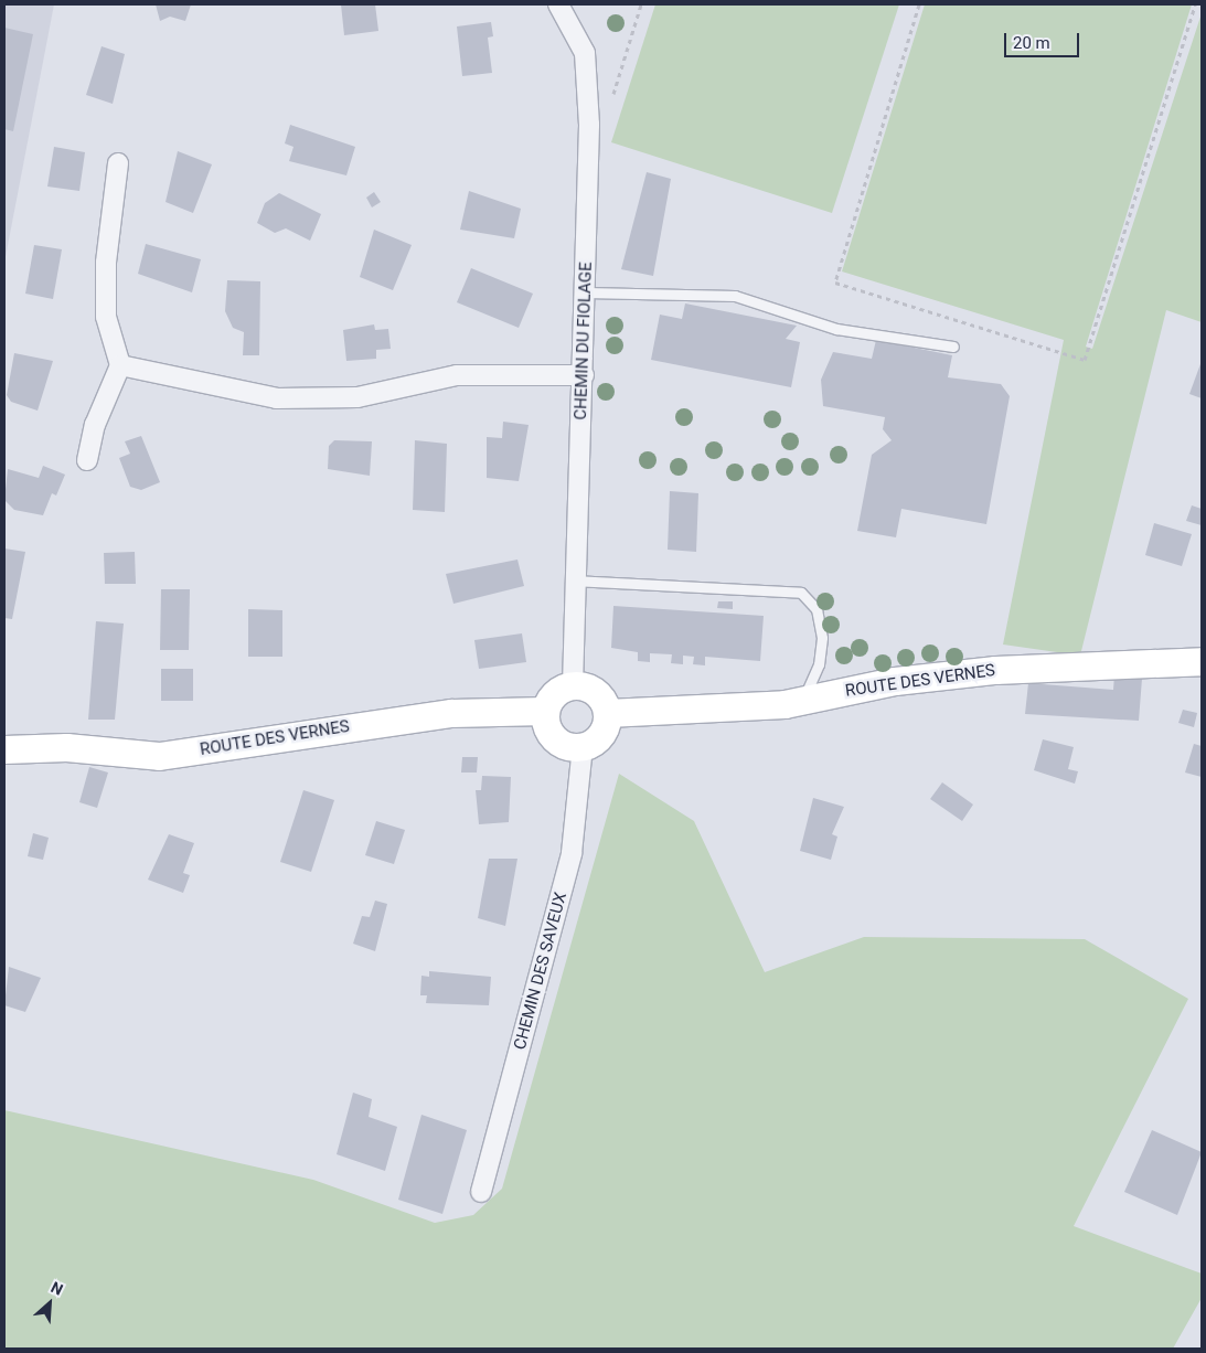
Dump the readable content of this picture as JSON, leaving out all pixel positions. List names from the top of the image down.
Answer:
{
  "streets": {
    "main road": ["ROUTE DES VERNES"],
    "street": ["CHEMIN DU FIOLAGE", "CHEMIN DES SAVEUX"]
  },
  "crossings": [
    ["CHEMIN DU FIOLAGE", "ROUTE DES VERNES"],
    ["CHEMIN DU FIOLAGE", "CHEMIN DES SAVEUX"],
    ["ROUTE DES VERNES", "CHEMIN DES SAVEUX"]
  ],
  "scale_bar": "20 m",
  "north": "top right"
}
